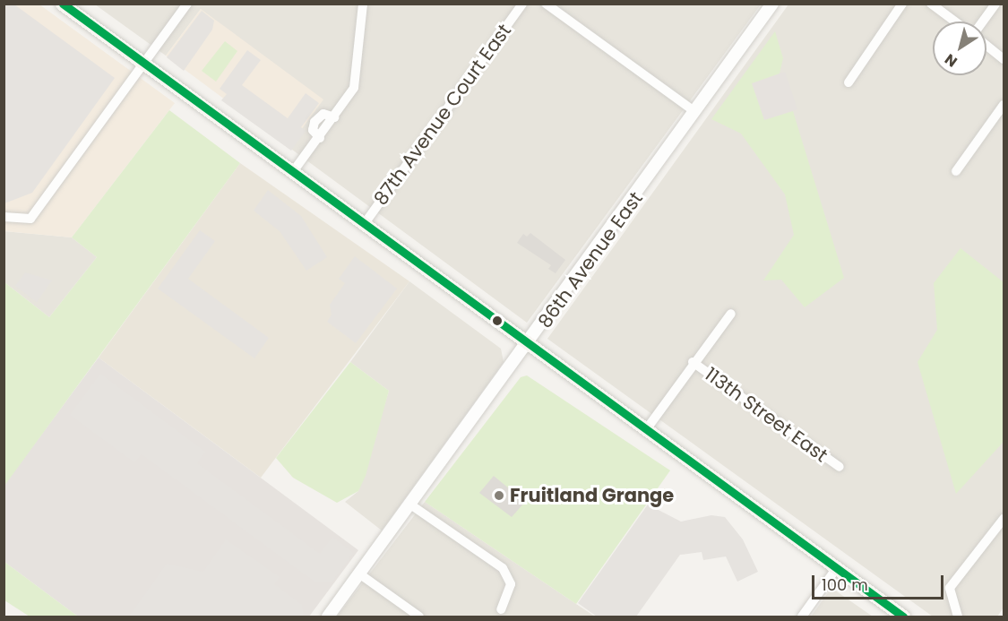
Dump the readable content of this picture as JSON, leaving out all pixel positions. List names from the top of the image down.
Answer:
{
  "streets": {
    "street": ["87th Avenue Court East", "86th Avenue East", "113th Street East"]
  },
  "places": ["Fruitland Grange"],
  "scale_bar": "100 m",
  "north": "bottom left"
}
